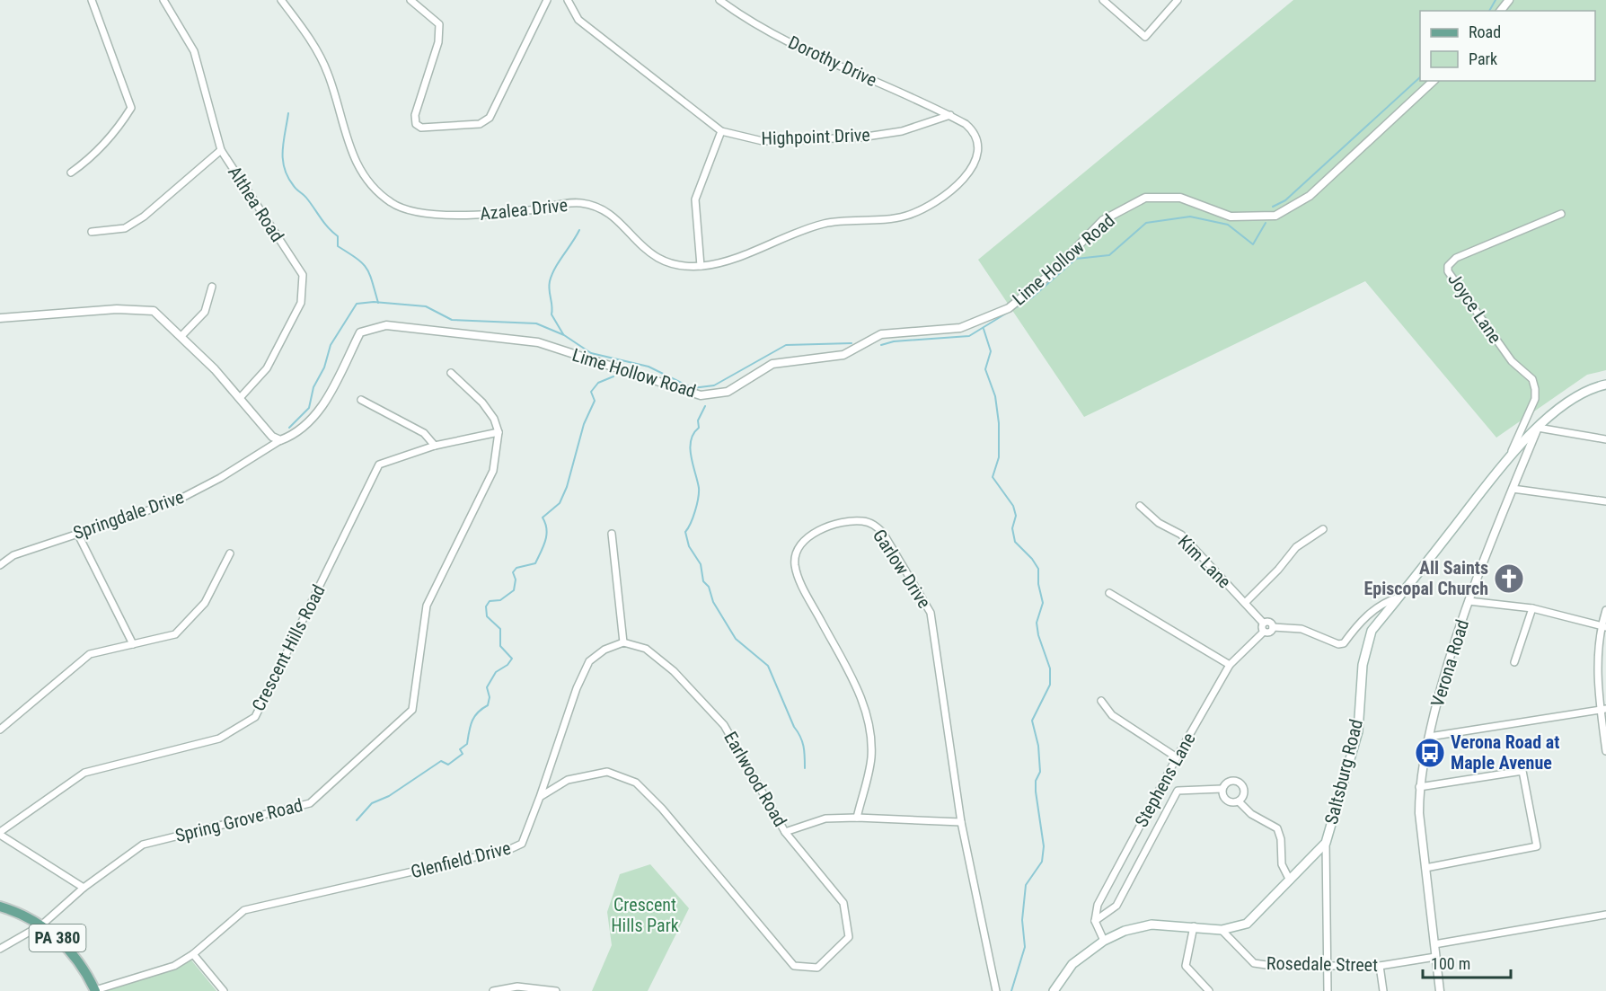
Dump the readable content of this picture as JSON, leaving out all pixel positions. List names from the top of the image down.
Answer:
{
  "streets": {
    "main road": ["Verona Road", "Saltsburg Road", "PA 380"],
    "street": [
      "Dorothy Drive",
      "Highpoint Drive",
      "Althea Road",
      "Azalea Drive",
      "Lime Hollow Road",
      "Joyce Lane",
      "Springdale Drive",
      "Kim Lane",
      "Garlow Drive",
      "Crescent Hills Road",
      "Earlwood Road",
      "Stephens Lane",
      "Spring Grove Road",
      "Glenfield Drive",
      "Rosedale Street"
    ]
  },
  "crossings": [
    ["Dorothy Drive", "Highpoint Drive"],
    ["Dorothy Drive", "Azalea Drive"],
    ["Highpoint Drive", "Azalea Drive"],
    ["Lime Hollow Road", "Springdale Drive"],
    ["Joyce Lane", "Saltsburg Road"],
    ["Garlow Drive", "Earlwood Road"],
    ["Crescent Hills Road", "Spring Grove Road"],
    ["Verona Road", "Saltsburg Road"],
    ["Verona Road", "Rosedale Street"],
    ["Saltsburg Road", "Rosedale Street"],
    ["Spring Grove Road", "PA 380"],
    ["Glenfield Drive", "PA 380"]
  ],
  "parks": ["Crescent Hills Park"],
  "places": {
    "church": ["All Saints Episcopal Church"],
    "bus stop": ["Verona Road at Maple Avenue"]
  },
  "legend": ["Road", "Park"],
  "scale_bar": "100 m"
}
